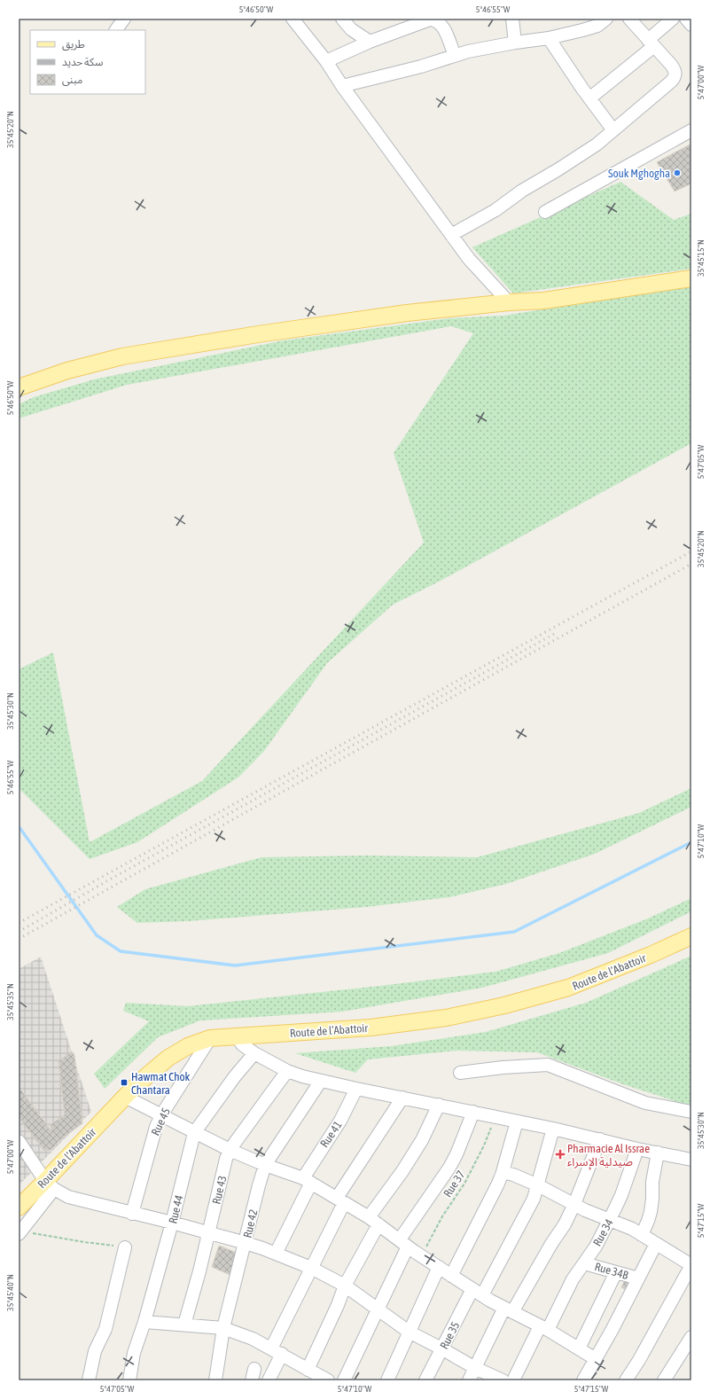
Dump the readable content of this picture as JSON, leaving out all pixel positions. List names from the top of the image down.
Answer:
{
  "streets": {
    "main road": ["Route de l’Abattoir"],
    "street": [
      "Rue 45",
      "Rue 41",
      "Rue 43",
      "Rue 44",
      "Rue 42",
      "Rue 34",
      "Rue 34B",
      "Rue 35"
    ],
    "path": ["Rue 37"]
  },
  "crossings": [
    ["Route de l’Abattoir", "Rue 45"],
    ["Rue 34", "Rue 34B"]
  ],
  "places": {
    "other": ["Souk Mghogha"],
    "transit": ["Hawmat Chok Chantara"],
    "health": ["Pharmacie Al Issrae صيدلية الإسراء"]
  },
  "legend": ["طريق", "سكة حديد", "مبنى"],
  "coordinates": [
    "5°46'50\"W",
    "5°46'55\"W",
    "5°47'00\"W",
    "35°45'20\"N",
    "35°45'15\"N",
    "5°47'05\"W",
    "35°45'30\"N",
    "5°47'10\"W",
    "35°45'35\"N",
    "5°47'15\"W",
    "35°45'40\"N"
  ]
}
